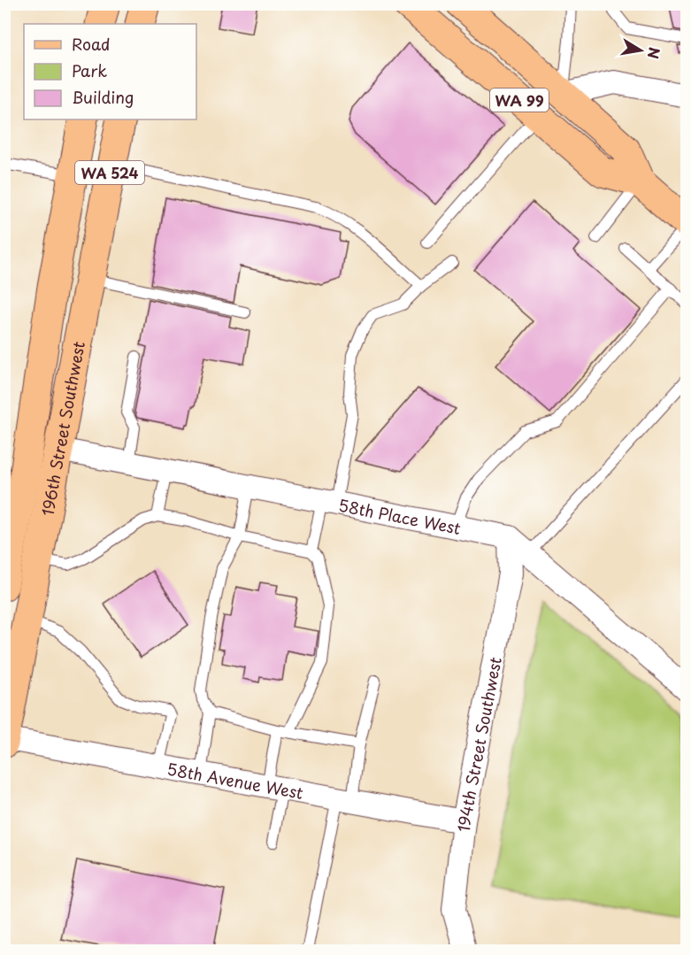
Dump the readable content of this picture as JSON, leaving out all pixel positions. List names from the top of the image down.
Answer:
{
  "streets": {
    "main road": ["WA 99", "WA 524", "196th Street Southwest"],
    "street": ["58th Place West", "194th Street Southwest", "58th Avenue West"]
  },
  "crossings": [
    ["196th Street Southwest", "58th Place West"],
    ["196th Street Southwest", "58th Avenue West"],
    ["58th Place West", "194th Street Southwest"],
    ["194th Street Southwest", "58th Avenue West"]
  ],
  "legend": ["Road", "Park", "Building"],
  "north": "right"
}
